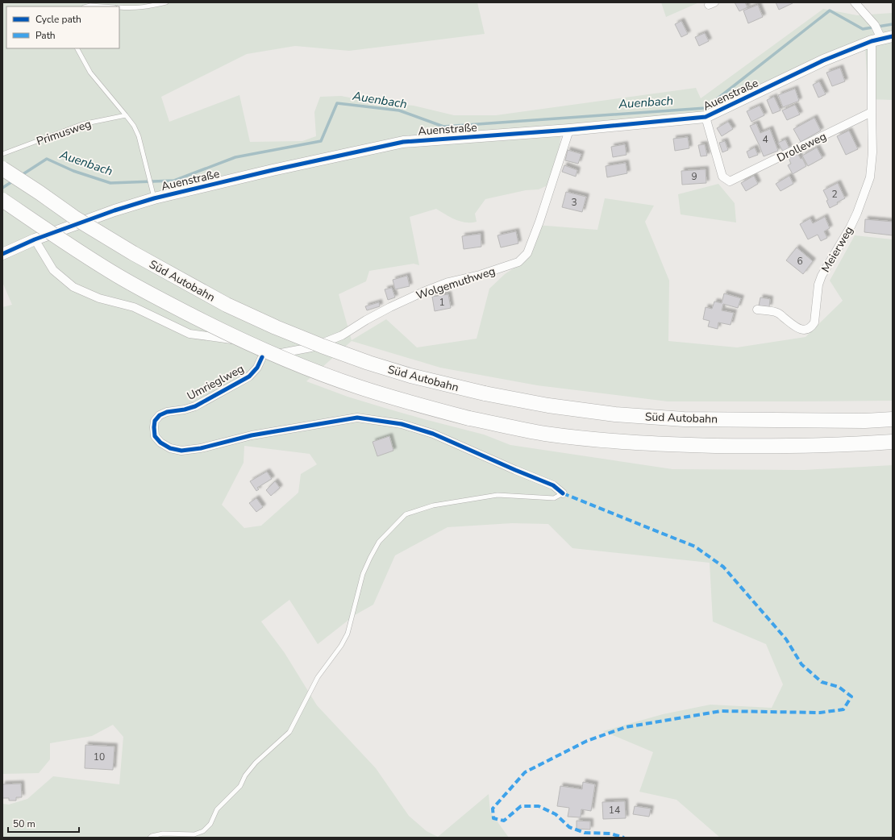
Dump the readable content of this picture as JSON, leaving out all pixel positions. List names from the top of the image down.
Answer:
{
  "streets": {
    "highway": ["Süd Autobahn"],
    "street": [
      "Auenstraße",
      "Drolleweg",
      "Meierweg",
      "Wolgemuthweg",
      "Umrieglweg"
    ],
    "lane": ["Primusweg"]
  },
  "crossings": [
    ["Auenstraße", "Drolleweg"],
    ["Auenstraße", "Wolgemuthweg"],
    ["Drolleweg", "Meierweg"],
    ["Wolgemuthweg", "Umrieglweg"]
  ],
  "water": ["Auenbach"],
  "house_numbers": [
    "4",
    "9",
    "2",
    "3",
    "6",
    "1",
    "10",
    "14"
  ],
  "legend": ["Cycle path", "Path"],
  "scale_bar": "50 m"
}
